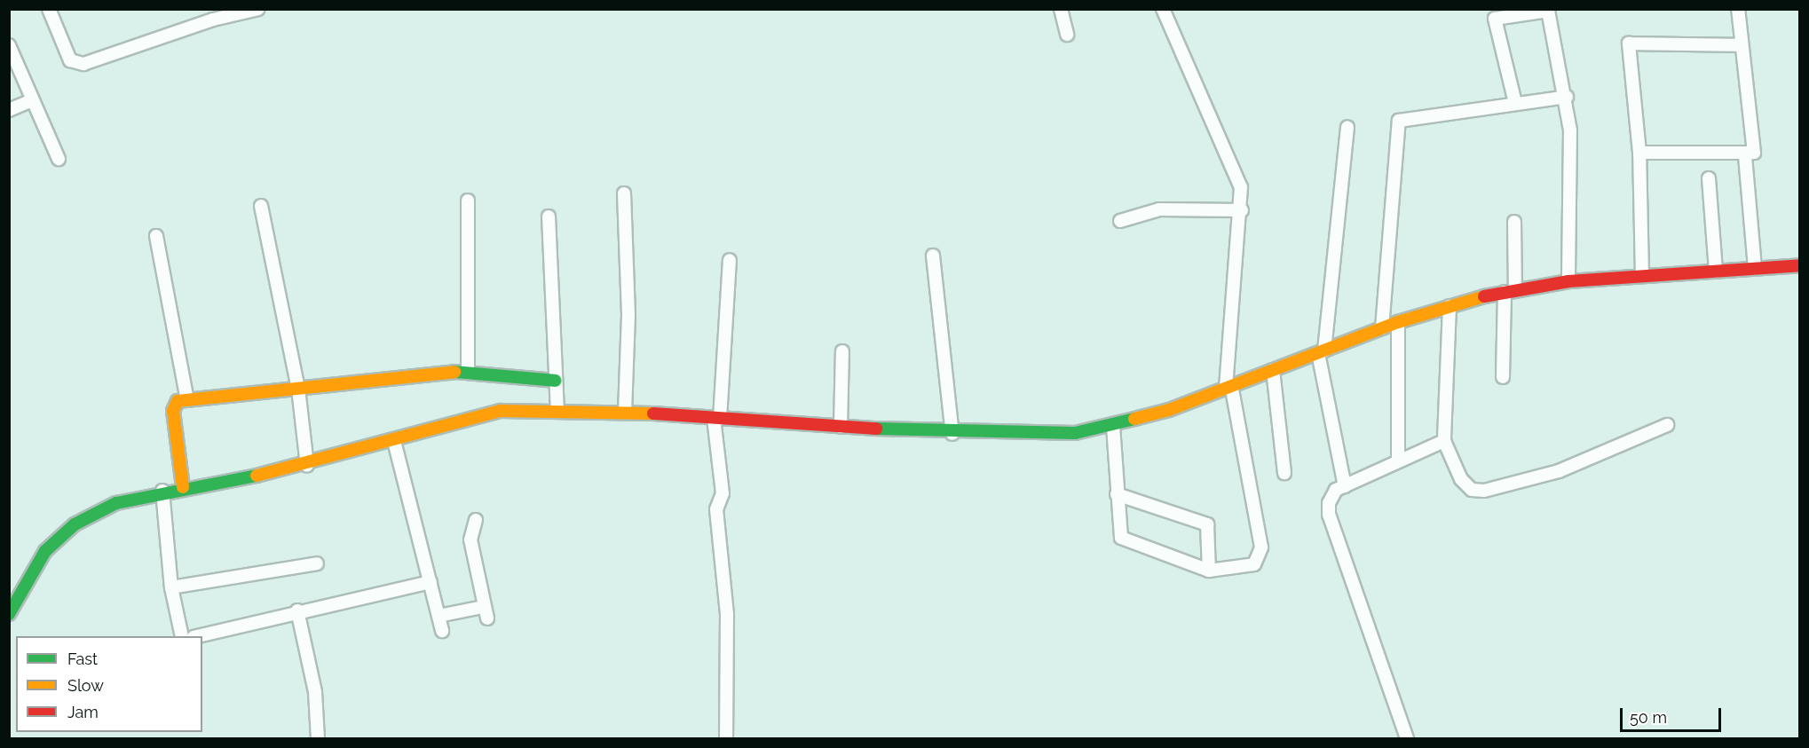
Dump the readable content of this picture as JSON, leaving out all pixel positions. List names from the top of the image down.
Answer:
{
  "legend": ["Fast", "Slow", "Jam"],
  "scale_bar": "50 m"
}
